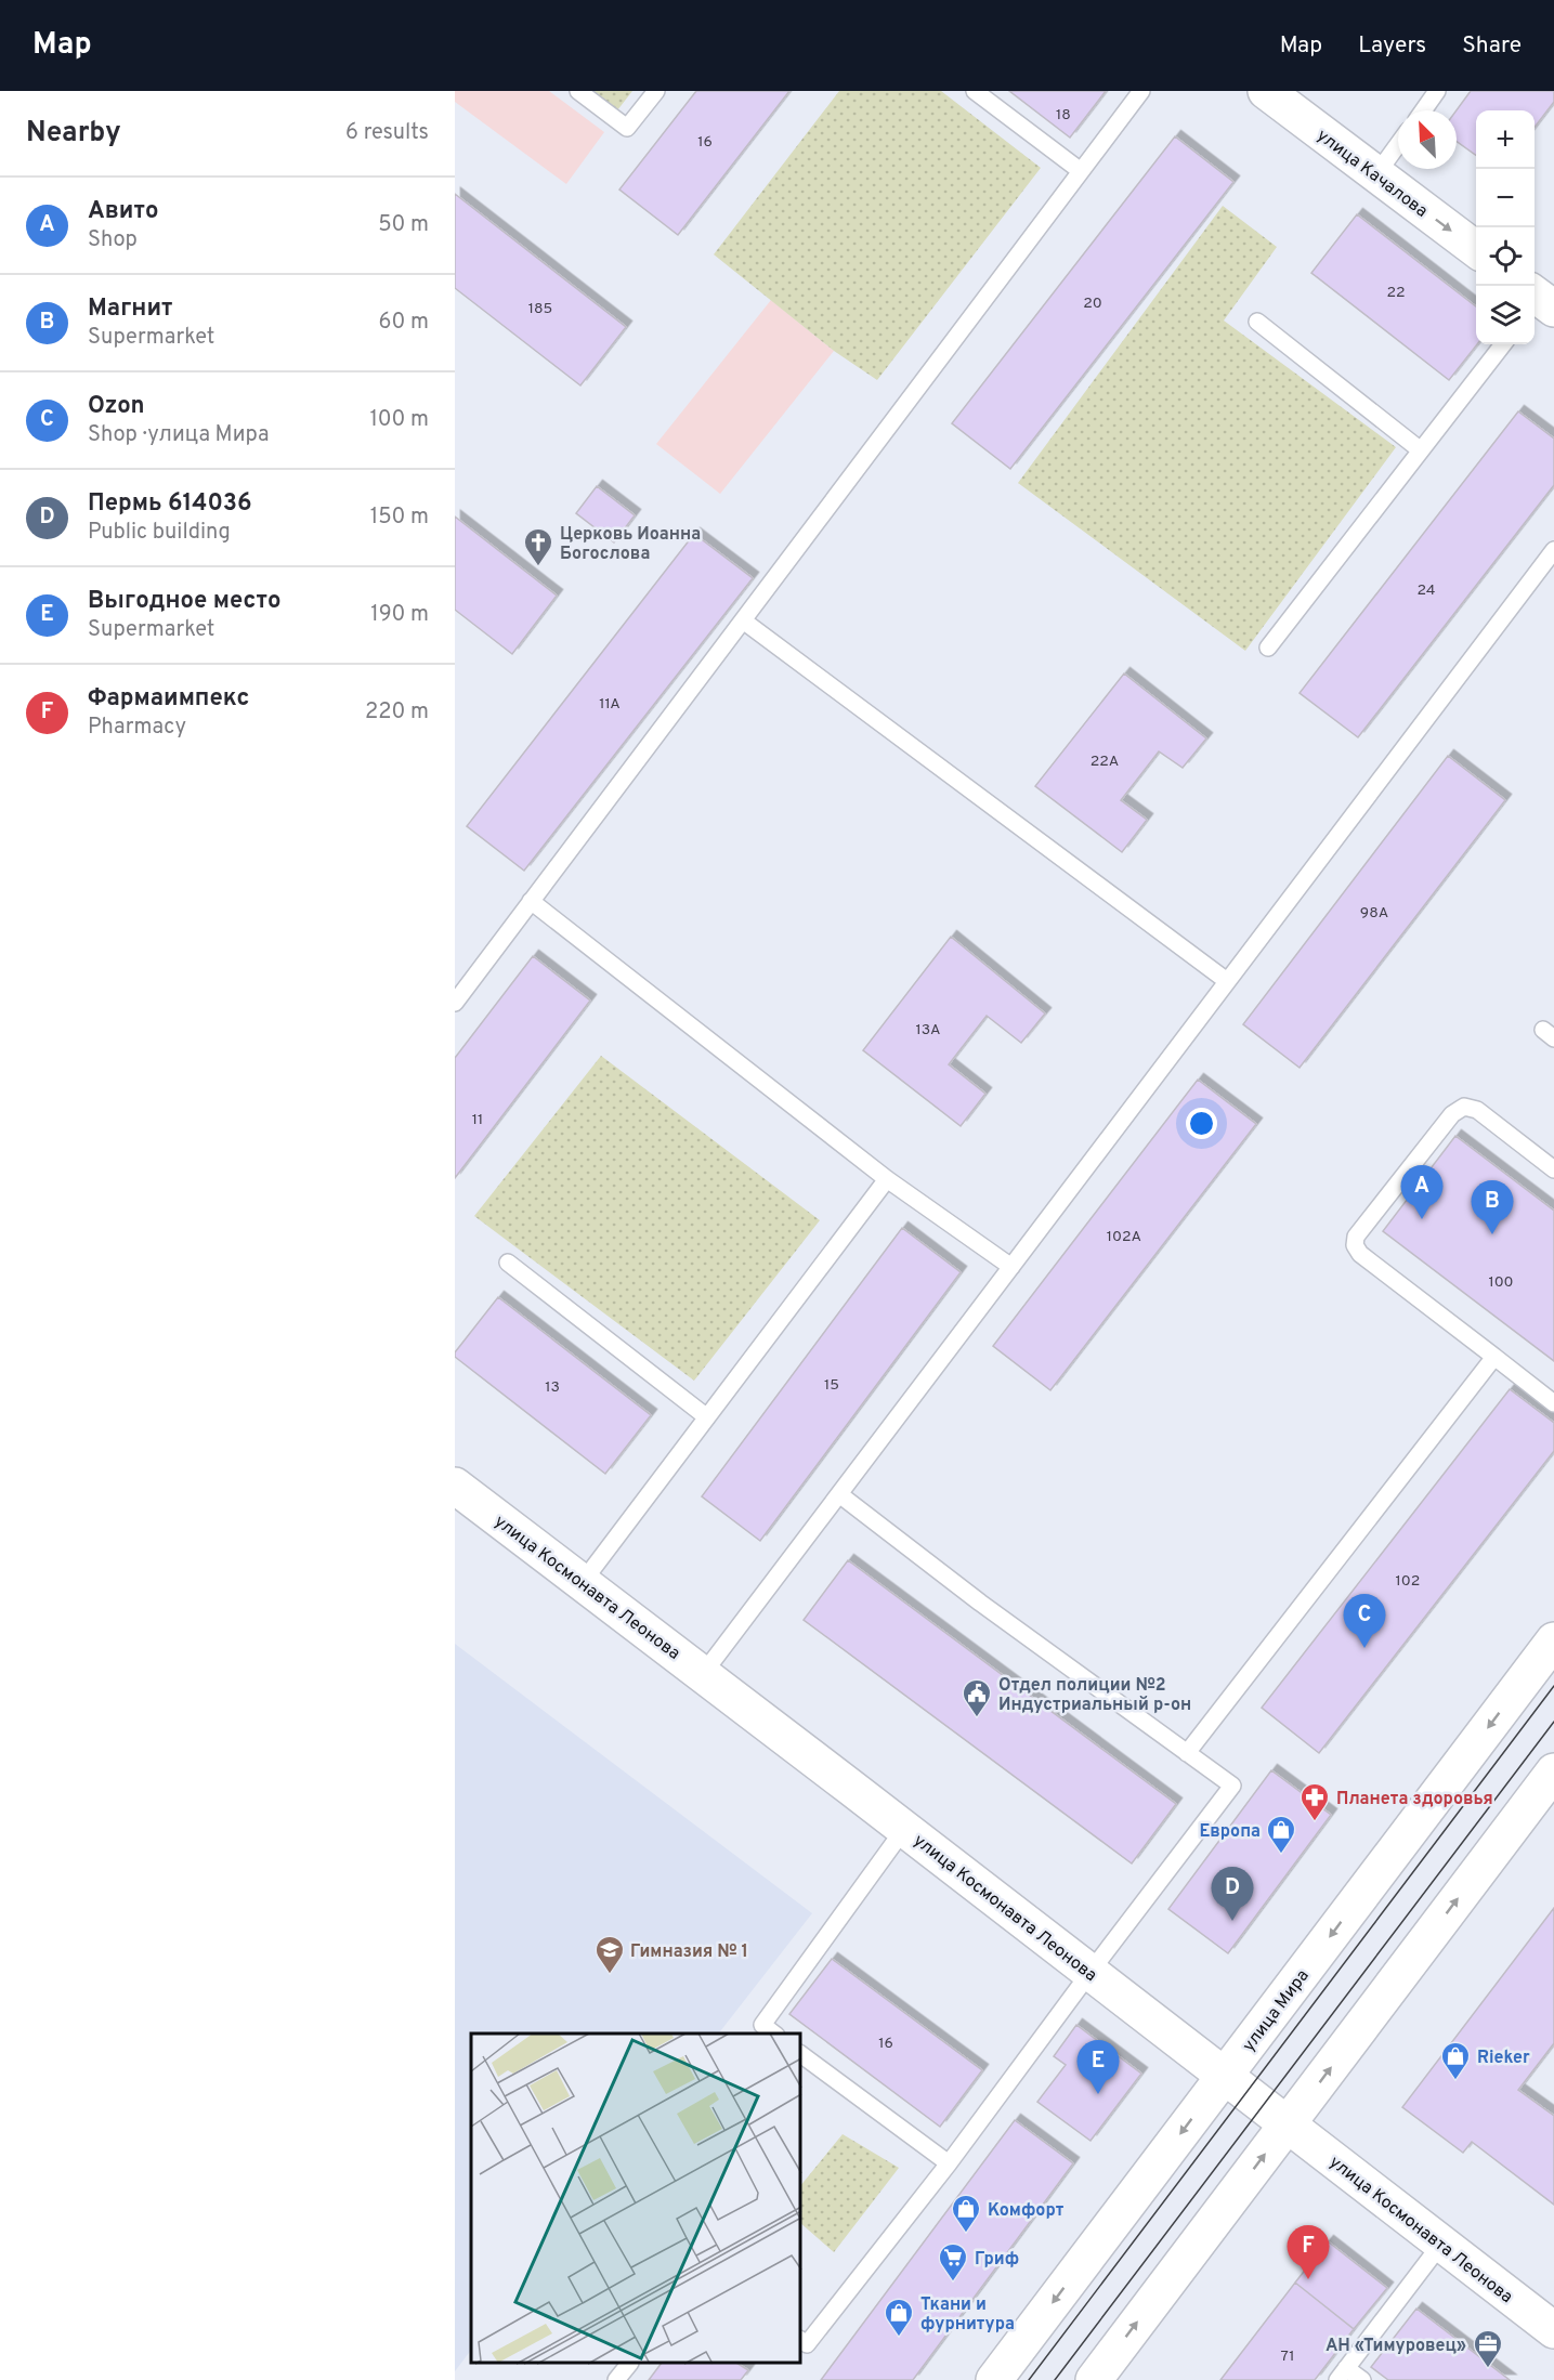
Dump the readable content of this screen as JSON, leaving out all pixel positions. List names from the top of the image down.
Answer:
{
  "streets": {
    "main road": ["улица Качалова", "улица Космонавта Леонова", "улица Мира"]
  },
  "crossings": [
    ["улица Космонавта Леонова", "улица Мира"]
  ],
  "one_way": ["улица Качалова"],
  "places": {
    "church": ["Церковь Иоанна Богослова"],
    "public building": ["Отдел полиции №2 Индустриальный р-он"],
    "pharmacy": ["Планета здоровья"],
    "shop": [
      "Европа",
      "Rieker",
      "Комфорт",
      "Ткани и фурнитура"
    ],
    "school or university": ["Гимназия № 1"],
    "supermarket": ["Гриф"],
    "office": ["АН «Тимуровец»"]
  },
  "house_numbers": [
    "18",
    "16",
    "22",
    "20",
    "185",
    "24",
    "11А",
    "22А",
    "98А",
    "13А",
    "11",
    "102А",
    "100",
    "15",
    "13",
    "102",
    "16",
    "71"
  ],
  "north": "top left",
  "page": {
    "header": "Map",
    "nav": ["Map", "Layers", "Share"],
    "heading": ["Nearby", "6 results"],
    "map_buttons": ["+", "−"],
    "list": [
      {
        "mark": "A",
        "name": "Авито",
        "note": "Shop",
        "value": "50 m"
      },
      {
        "mark": "B",
        "name": "Магнит",
        "note": "Supermarket",
        "value": "60 m"
      },
      {
        "mark": "C",
        "name": "Ozon",
        "note": "Shop · улица Мира",
        "value": "100 m"
      },
      {
        "mark": "D",
        "name": "Пермь 614036",
        "note": "Public building",
        "value": "150 m"
      },
      {
        "mark": "E",
        "name": "Выгодное место",
        "note": "Supermarket",
        "value": "190 m"
      },
      {
        "mark": "F",
        "name": "Фармаимпекс",
        "note": "Pharmacy",
        "value": "220 m"
      }
    ],
    "pins": [
      "A",
      "B",
      "C",
      "D",
      "E",
      "F"
    ]
  }
}
